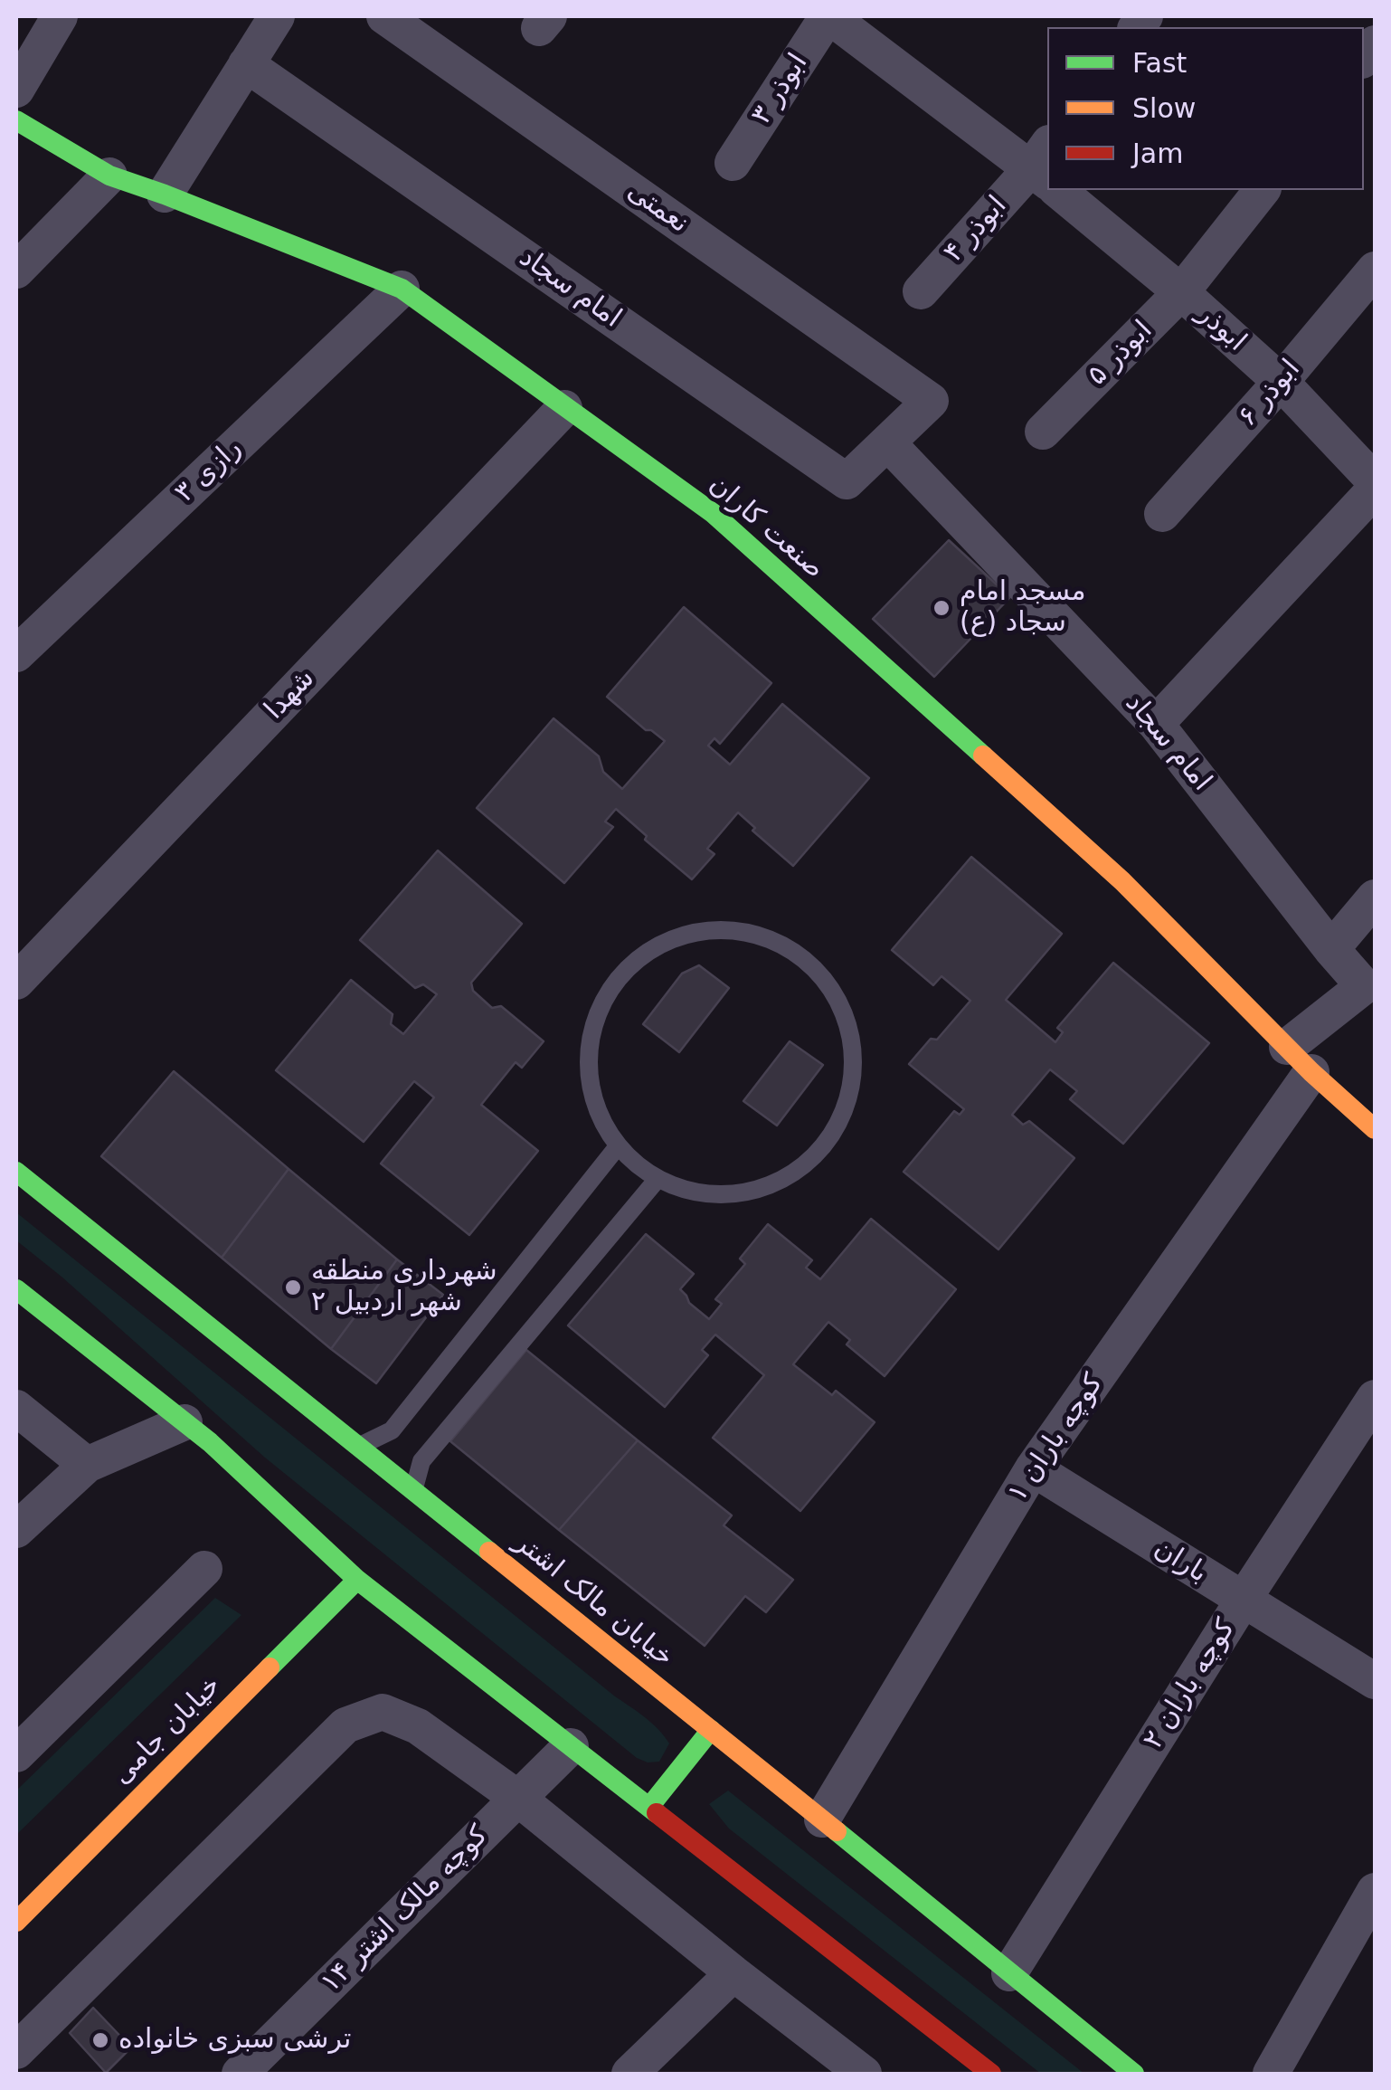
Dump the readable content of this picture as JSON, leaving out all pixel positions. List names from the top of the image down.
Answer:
{
  "streets": {
    "main road": ["صنعت کاران", "خیابان مالک اشتر", "خیابان جامی"],
    "street": [
      "ابوذر ۳",
      "نعمتی",
      "ابوذر ۴",
      "امام سجاد",
      "ابوذر",
      "ابوذر ۵",
      "ابوذر ۶",
      "رازی ۳",
      "شهدا",
      "کوچه باران ۱",
      "باران",
      "کوچه باران ۲",
      "کوچه مالک اشتر ۱۴"
    ]
  },
  "crossings": [
    ["ابوذر ۳", "ابوذر"],
    ["نعمتی", "امام سجاد"],
    ["ابوذر ۴", "ابوذر"],
    ["امام سجاد", "صنعت کاران"],
    ["امام سجاد", "کوچه باران ۱"],
    ["ابوذر", "ابوذر ۵"],
    ["ابوذر", "ابوذر ۶"],
    ["رازی ۳", "صنعت کاران"],
    ["صنعت کاران", "شهدا"],
    ["صنعت کاران", "کوچه باران ۱"],
    ["کوچه باران ۱", "باران"],
    ["کوچه باران ۱", "خیابان مالک اشتر"],
    ["باران", "کوچه باران ۲"],
    ["خیابان مالک اشتر", "کوچه باران ۲"]
  ],
  "places": ["مسجد امام سجاد (ع)", "شهرداری منطقه ۲ شهر اردبیل", "ترشی سبزی خانواده"],
  "legend": ["Fast", "Slow", "Jam"]
}
